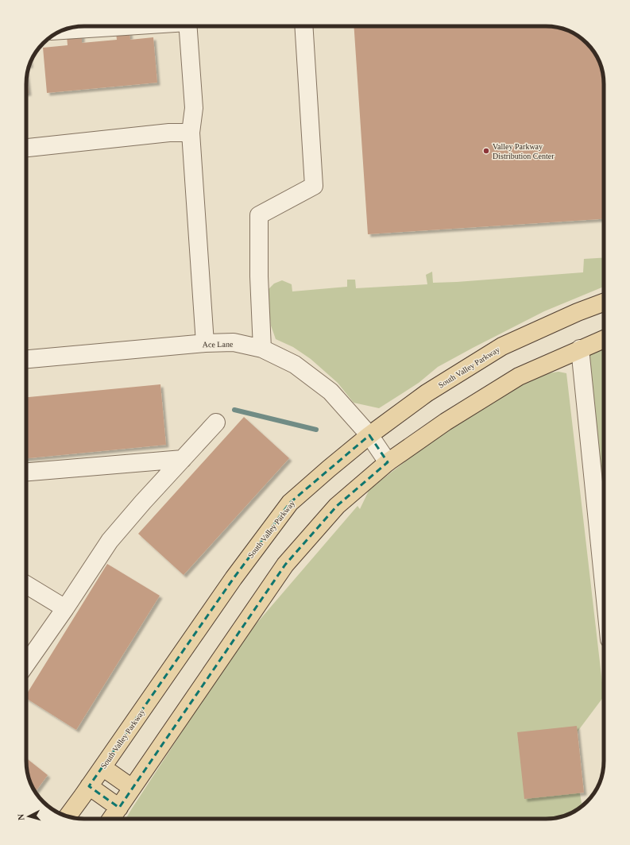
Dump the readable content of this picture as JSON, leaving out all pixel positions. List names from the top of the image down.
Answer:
{
  "streets": {
    "main road": ["South Valley Parkway"],
    "street": ["Ace Lane"]
  },
  "crossings": [
    ["Ace Lane", "South Valley Parkway"]
  ],
  "places": ["Valley Parkway Distribution Center"],
  "north": "left"
}
